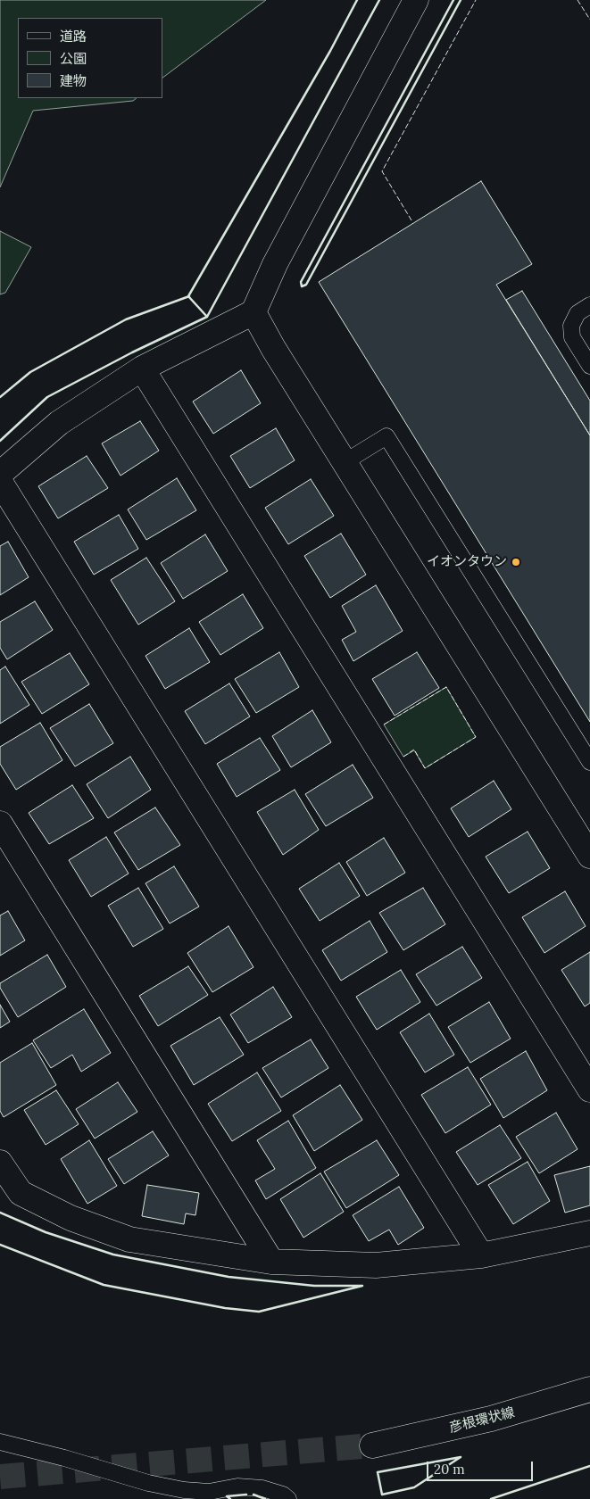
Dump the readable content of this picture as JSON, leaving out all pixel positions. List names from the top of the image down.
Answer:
{
  "streets": {
    "street": ["彦根環状線"]
  },
  "places": ["イオンタウン"],
  "legend": ["道路", "公園", "建物"],
  "scale_bar": "20 m"
}
